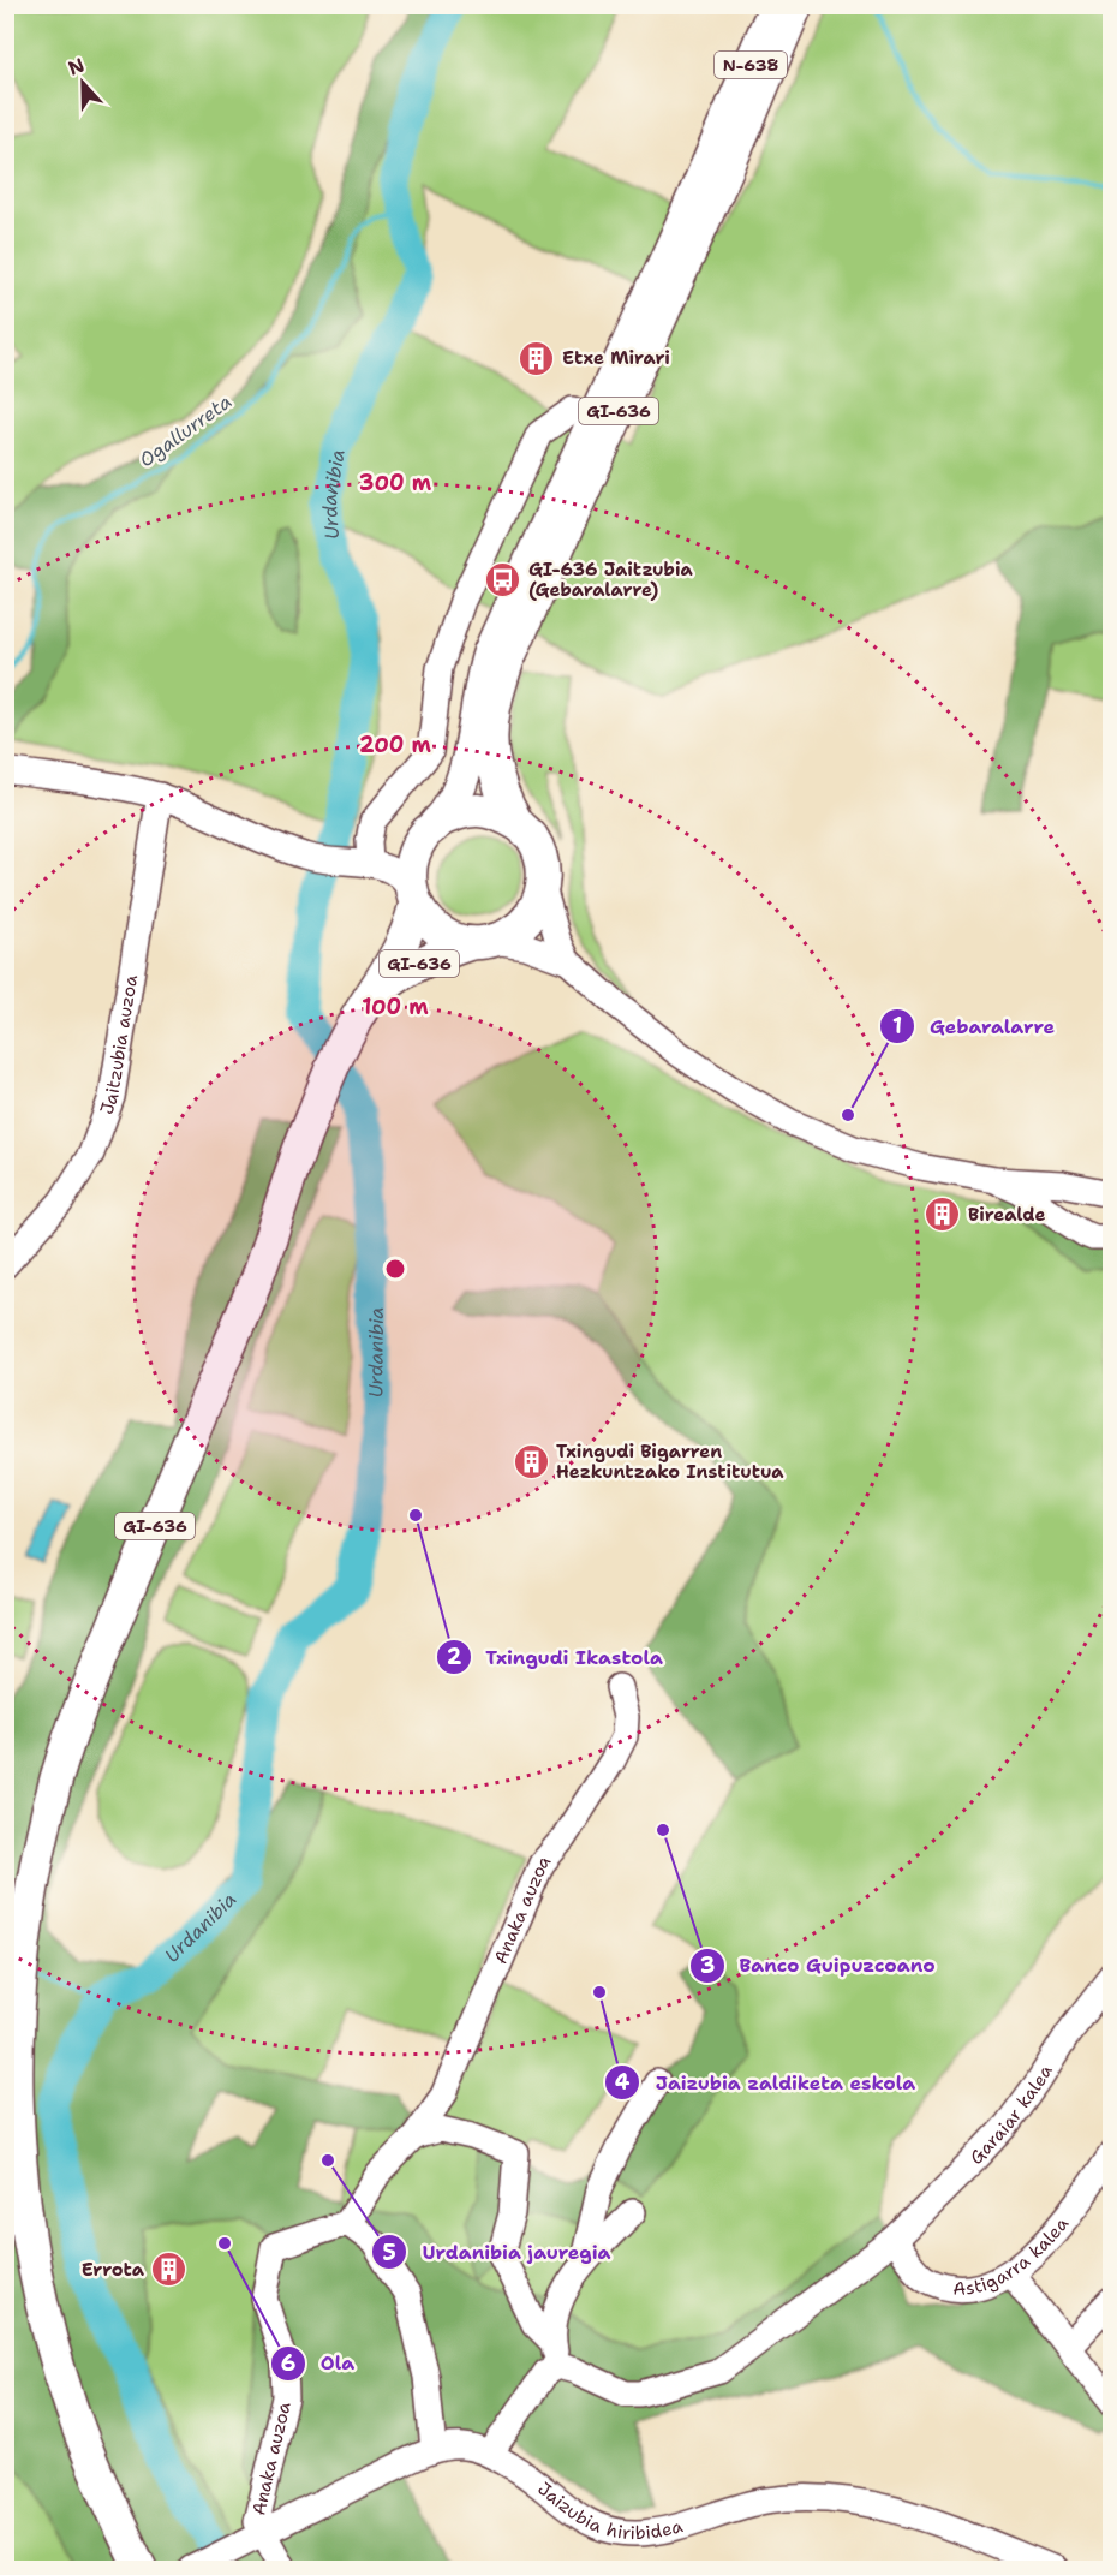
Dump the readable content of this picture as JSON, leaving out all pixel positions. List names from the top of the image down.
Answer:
{
  "streets": {
    "main road": ["N-638", "GI-636"],
    "street": [
      "Jaitzubia auzoa",
      "Anaka auzoa",
      "Garaiar kalea",
      "Astigarra kalea",
      "Jaizubia hiribidea"
    ]
  },
  "crossings": [
    ["N-638", "GI-636"],
    ["Anaka auzoa", "Jaizubia hiribidea"],
    ["Garaiar kalea", "Astigarra kalea"]
  ],
  "water": ["Ogallurreta", "Urdanibia"],
  "places": {
    "building": [
      "Etxe Mirari",
      "Birealde",
      "Txingudi Bigarren Hezkuntzako Institutua",
      "Errota"
    ],
    "bus stop": ["GI-636 Jaitzubia (Gebaralarre)"],
    "other": [
      "Gebaralarre",
      "Txingudi Ikastola",
      "Banco Guipuzcoano",
      "Jaizubia zaldiketa eskola",
      "Urdanibia jauregia",
      "Ola"
    ]
  },
  "north": "top",
  "rings": ["300 m", "200 m", "100 m"]
}
